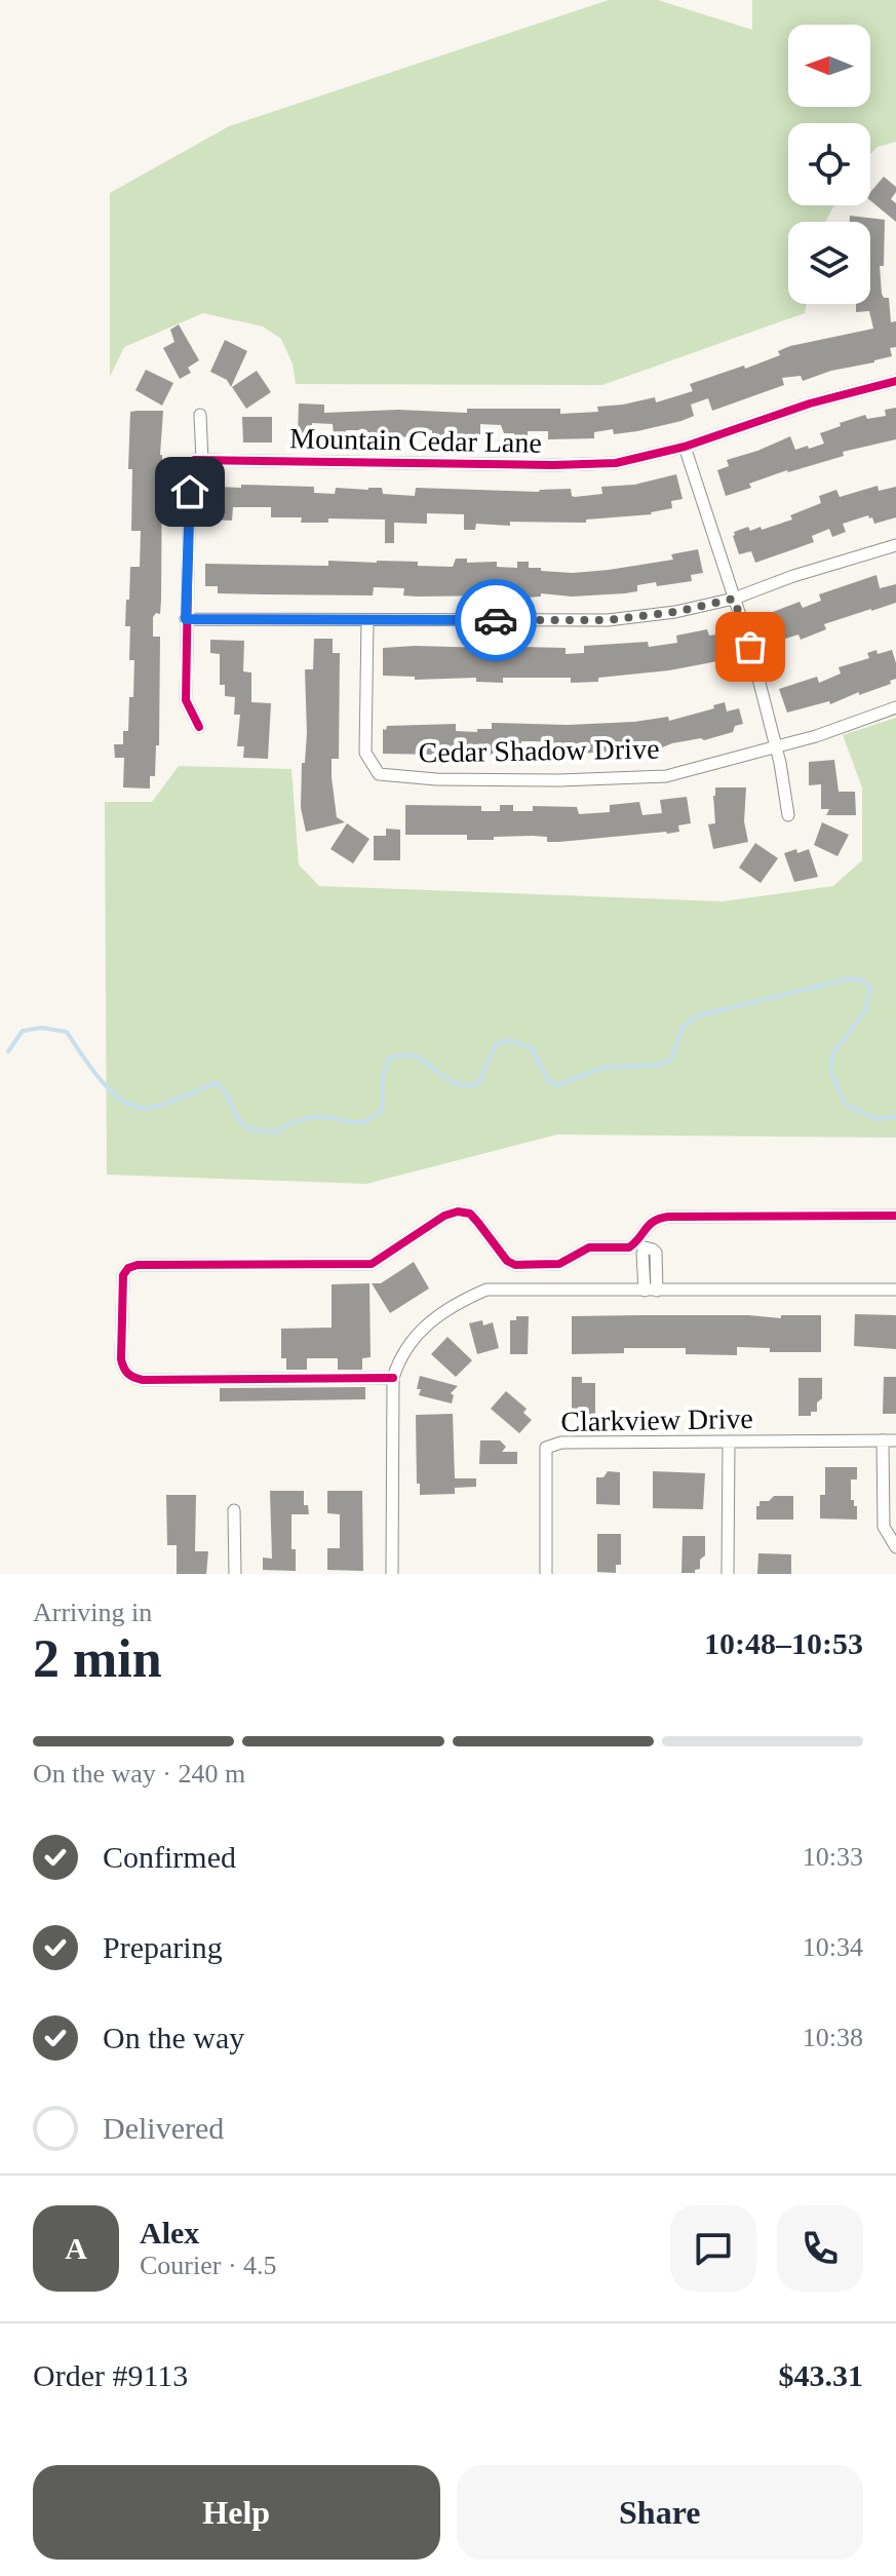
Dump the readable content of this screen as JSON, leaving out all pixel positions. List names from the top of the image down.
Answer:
{
  "streets": {
    "street": ["Mountain Cedar Lane", "Cedar Shadow Drive", "Clarkview Drive"]
  },
  "north": "left",
  "page": {
    "heading": ["2 min", "Arriving in", "10:48–10:53"],
    "panel": [
      "Alex",
      "Courier · 4.5",
      "Order #9113",
      "$43.31"
    ],
    "bar": "On the way · 240 m",
    "list": [
      ["Confirmed", "10:33"],
      ["Preparing", "10:34"],
      ["On the way", "10:38"],
      "Delivered"
    ],
    "round": "A",
    "buttons": ["Help", "Share"]
  }
}
